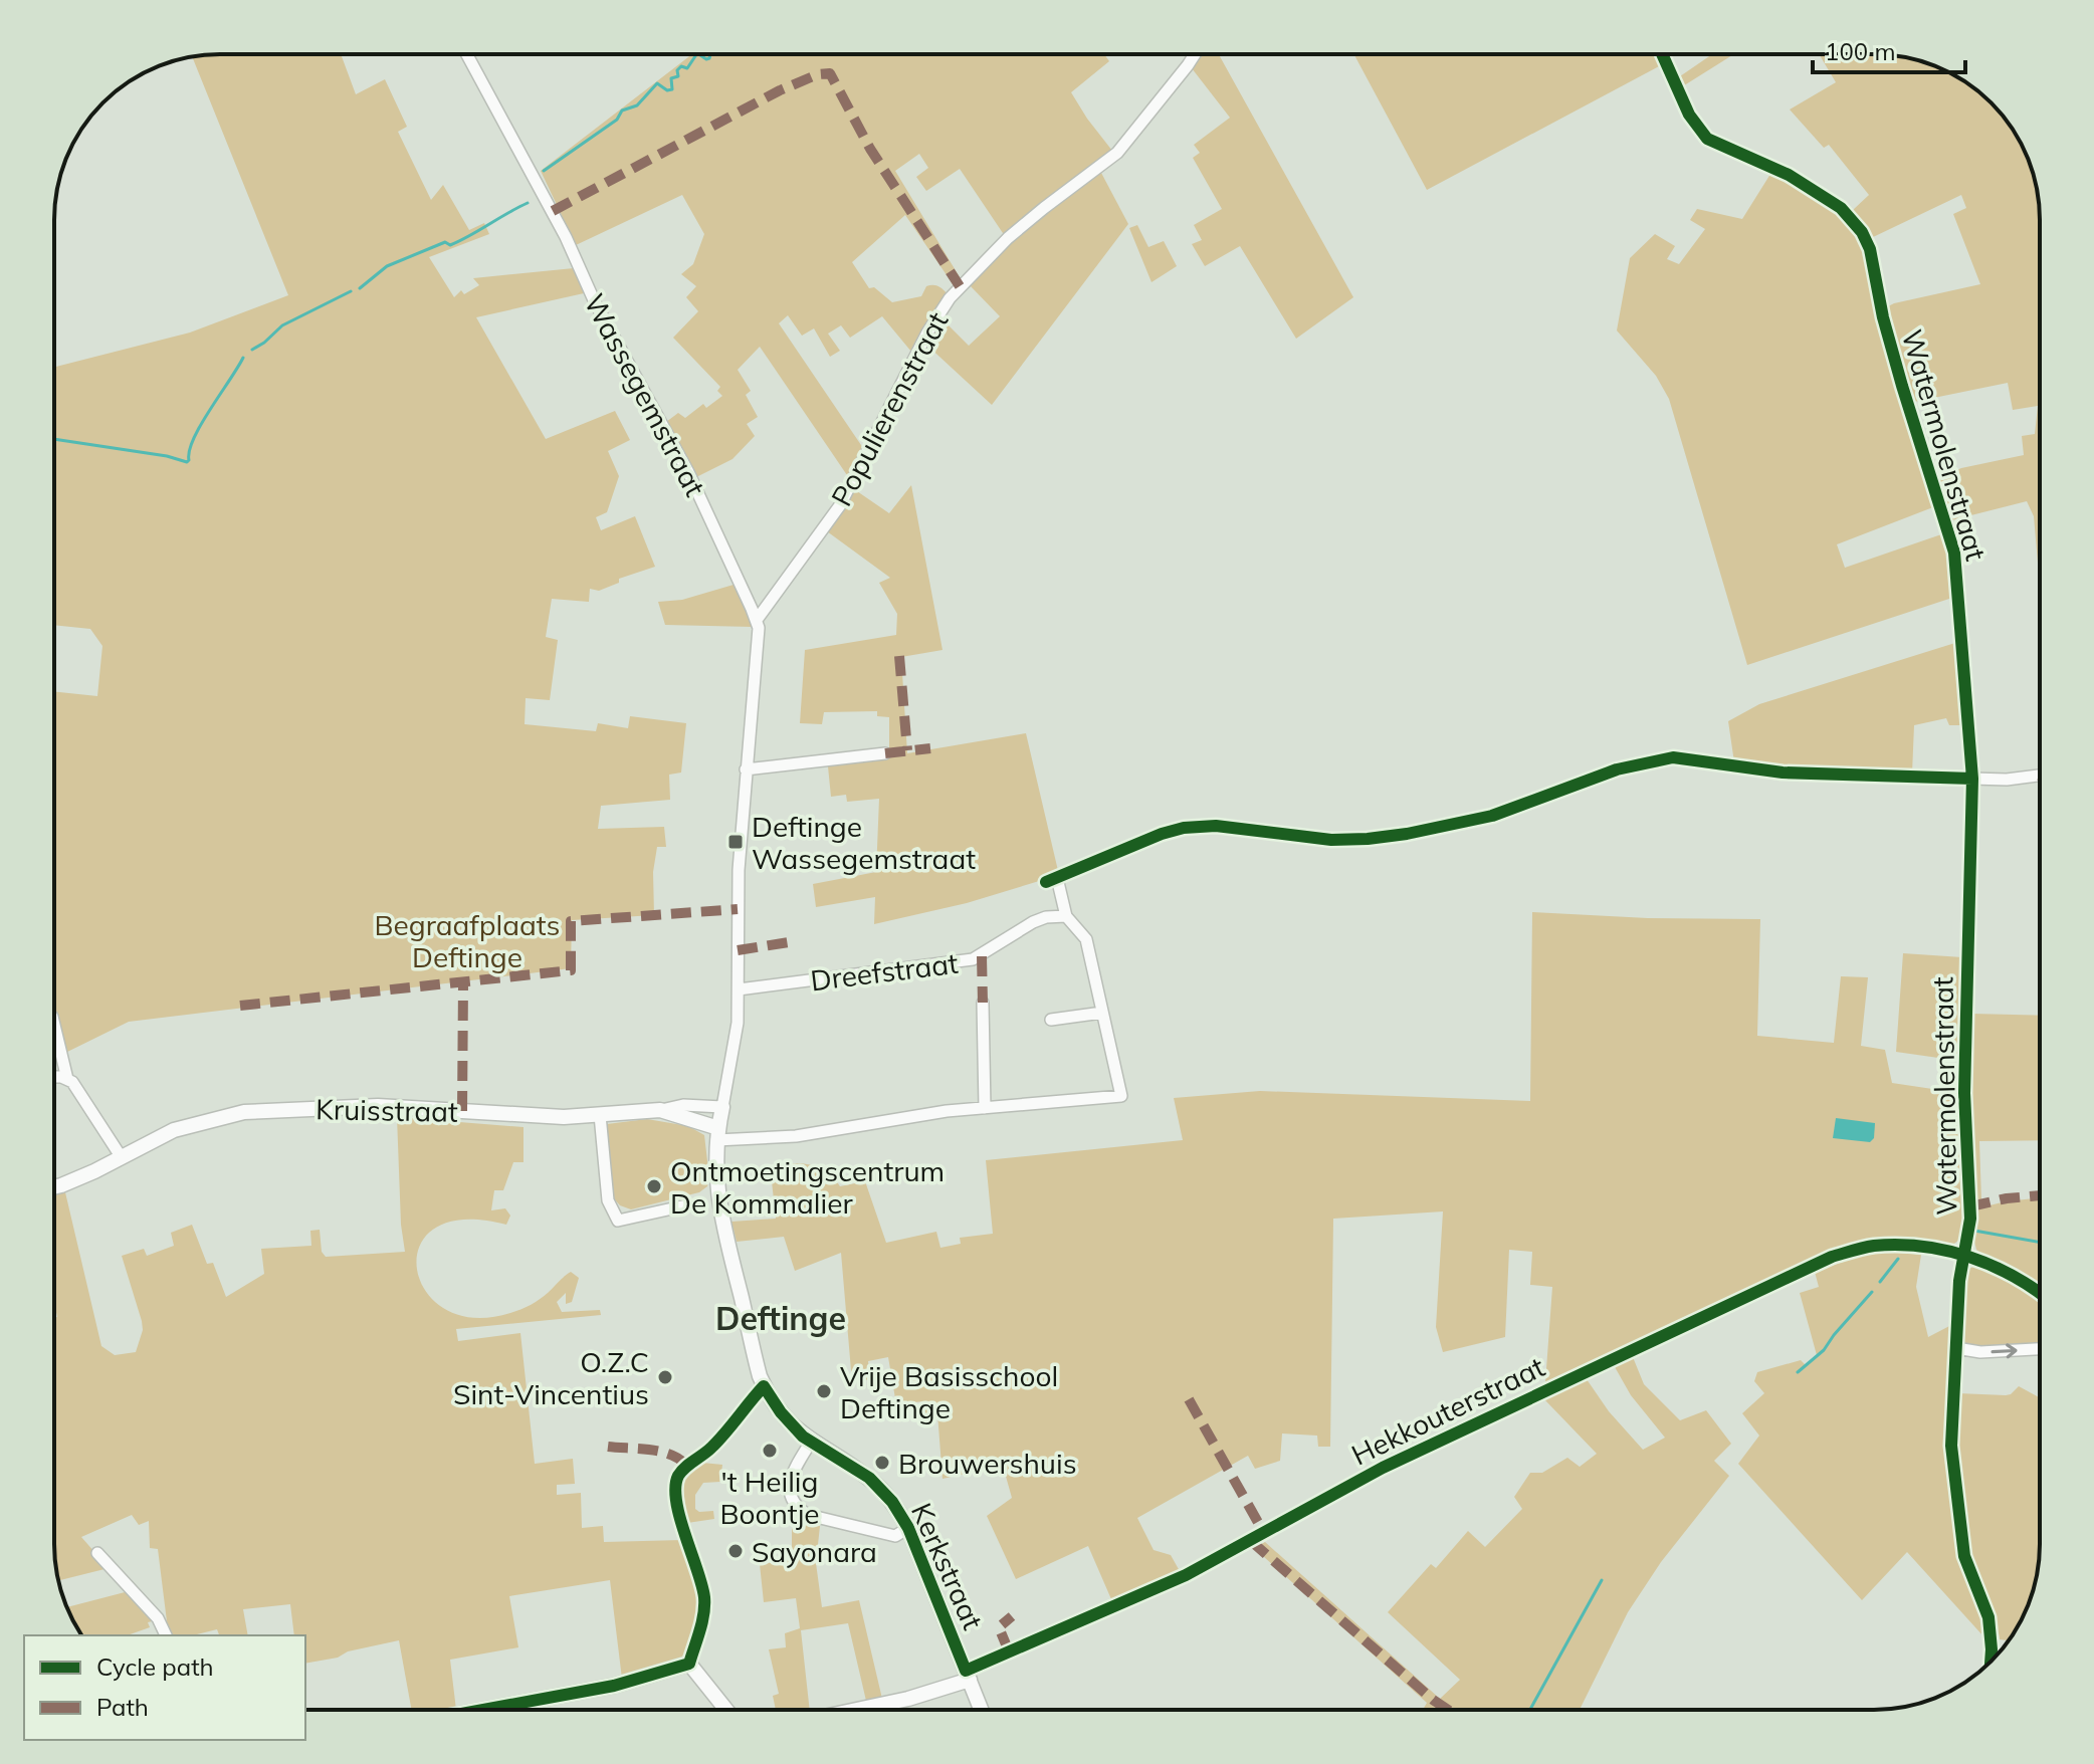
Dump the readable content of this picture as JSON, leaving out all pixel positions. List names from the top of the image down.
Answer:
{
  "streets": {
    "street": [
      "Wassegemstraat",
      "Populierenstraat",
      "Watermolenstraat",
      "Dreefstraat",
      "Kruisstraat",
      "Hekkouterstraat",
      "Kerkstraat"
    ]
  },
  "crossings": [
    ["Wassegemstraat", "Populierenstraat"],
    ["Wassegemstraat", "Dreefstraat"],
    ["Wassegemstraat", "Kruisstraat"],
    ["Wassegemstraat", "Kerkstraat"],
    ["Watermolenstraat", "Hekkouterstraat"],
    ["Kruisstraat", "Kerkstraat"],
    ["Hekkouterstraat", "Kerkstraat"]
  ],
  "districts": ["Deftinge"],
  "parks": ["Begraafplaats Deftinge"],
  "places": {
    "transit": ["Deftinge Wassegemstraat"],
    "other": [
      "Ontmoetingscentrum De Kommalier",
      "O.Z.C Sint-Vincentius",
      "Vrije Basisschool Deftinge",
      "'t Heilig Boontje",
      "Brouwershuis",
      "Sayonara"
    ]
  },
  "legend": ["Cycle path", "Path"],
  "scale_bar": "100 m"
}
